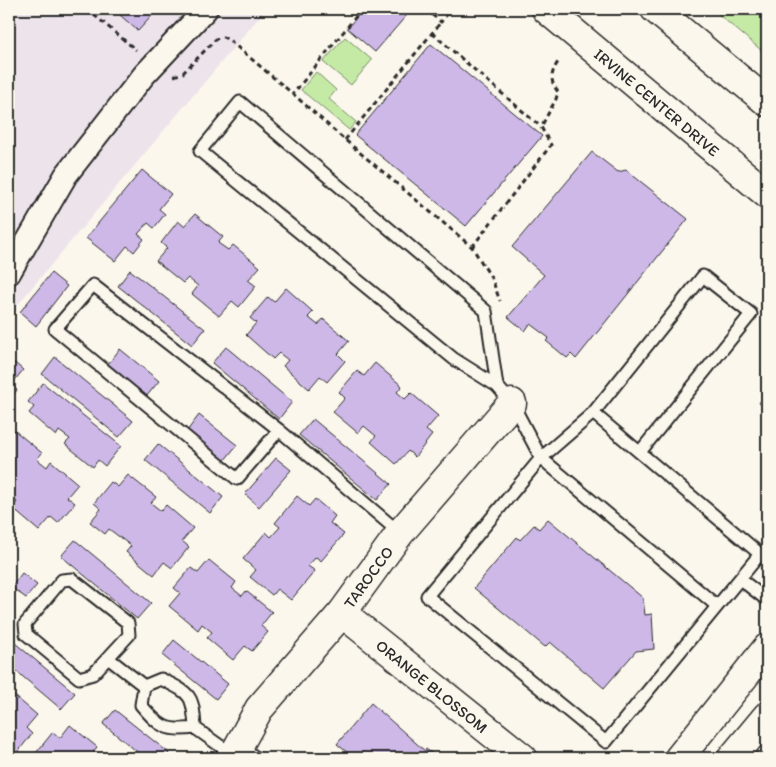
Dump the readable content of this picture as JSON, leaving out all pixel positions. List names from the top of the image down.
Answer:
{
  "streets": {
    "street": ["IRVINE CENTER DRIVE", "TAROCCO", "ORANGE BLOSSOM"]
  },
  "crossings": [
    ["TAROCCO", "ORANGE BLOSSOM"]
  ]
}
